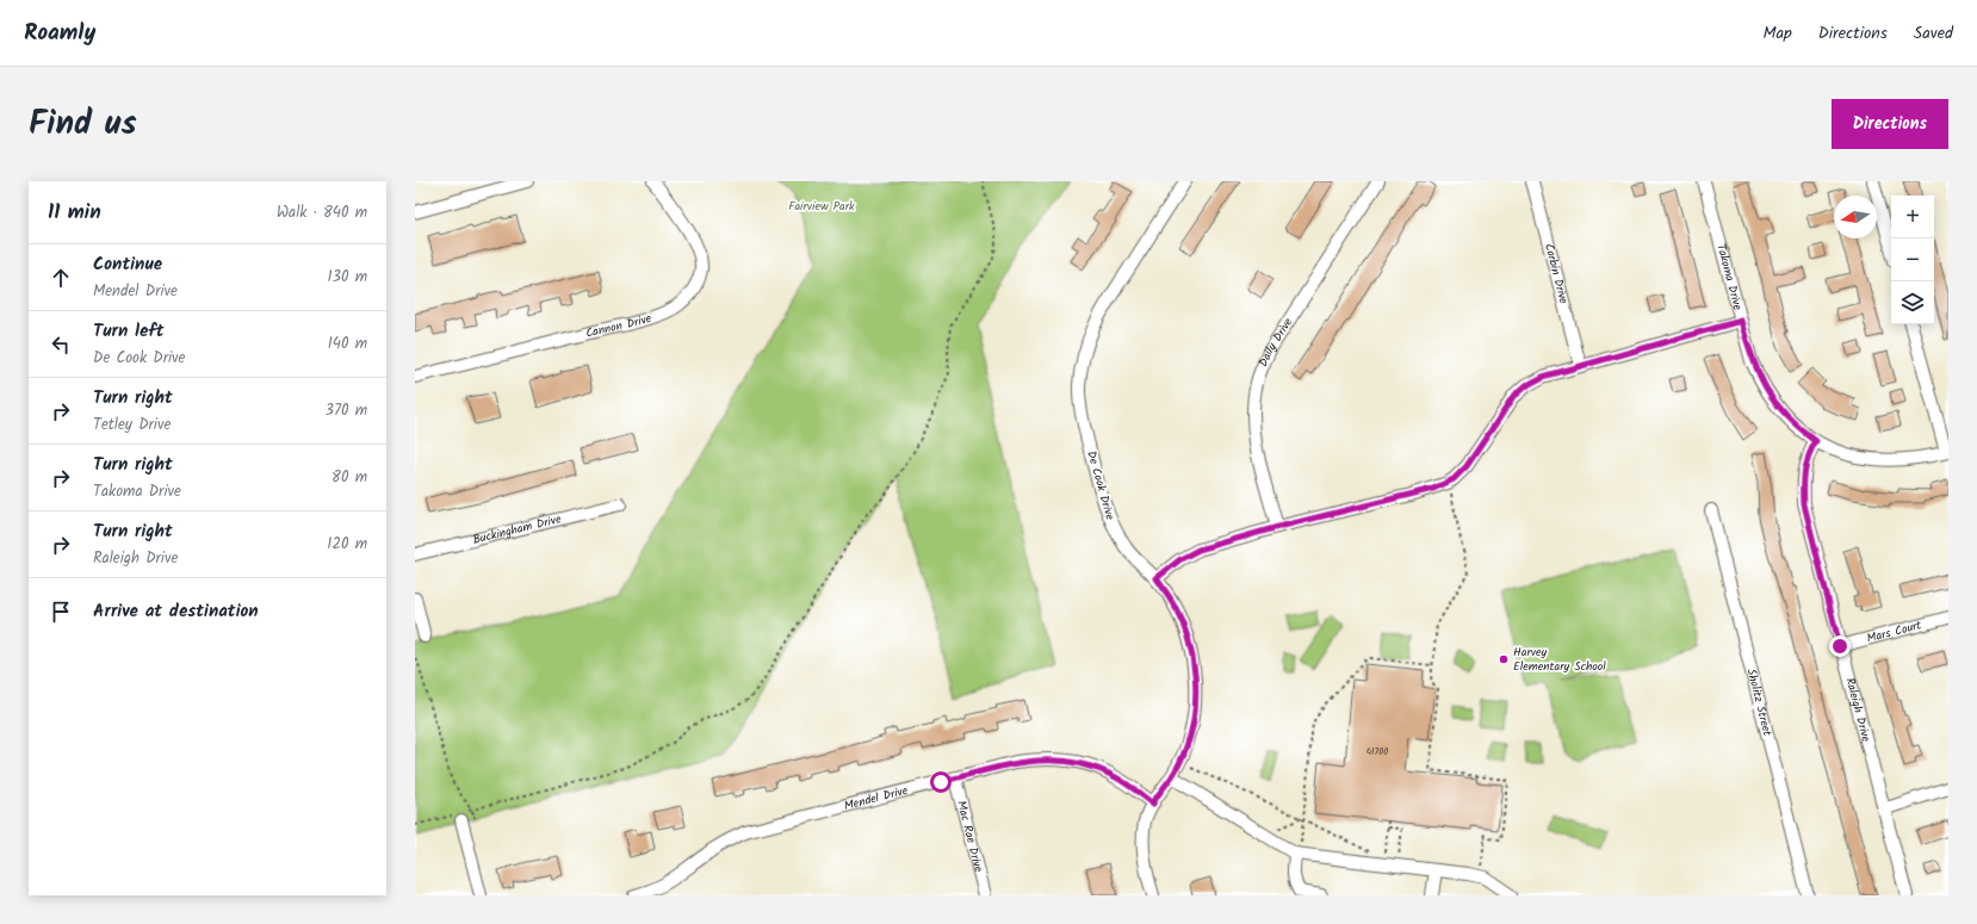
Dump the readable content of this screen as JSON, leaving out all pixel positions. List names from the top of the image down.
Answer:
{
  "streets": {
    "street": [
      "Corbin Drive",
      "Takoma Drive",
      "Cannon Drive",
      "Daily Drive",
      "De Cook Drive",
      "Buckingham Drive",
      "Mars Court",
      "Sholitz Street",
      "Raleigh Drive",
      "Mendel Drive",
      "Mac Rae Drive"
    ]
  },
  "crossings": [
    ["Takoma Drive", "Raleigh Drive"],
    ["De Cook Drive", "Mendel Drive"],
    ["Mars Court", "Raleigh Drive"],
    ["Mendel Drive", "Mac Rae Drive"]
  ],
  "parks": ["Fairview Park"],
  "places": ["Harvey Elementary School"],
  "house_numbers": ["41700"],
  "north": "left",
  "page": {
    "header": "Roamly",
    "nav": ["Map", "Directions", "Saved"],
    "title": "Find us",
    "buttons": "Directions",
    "heading": ["11 min", "Walk · 840 m"],
    "map_buttons": ["+", "−"],
    "list": [
      ["Continue", "Mendel Drive", "130 m"],
      ["Turn left", "De Cook Drive", "140 m"],
      ["Turn right", "Tetley Drive", "370 m"],
      ["Turn right", "Takoma Drive", "80 m"],
      ["Turn right", "Raleigh Drive", "120 m"],
      "Arrive at destination"
    ]
  }
}
